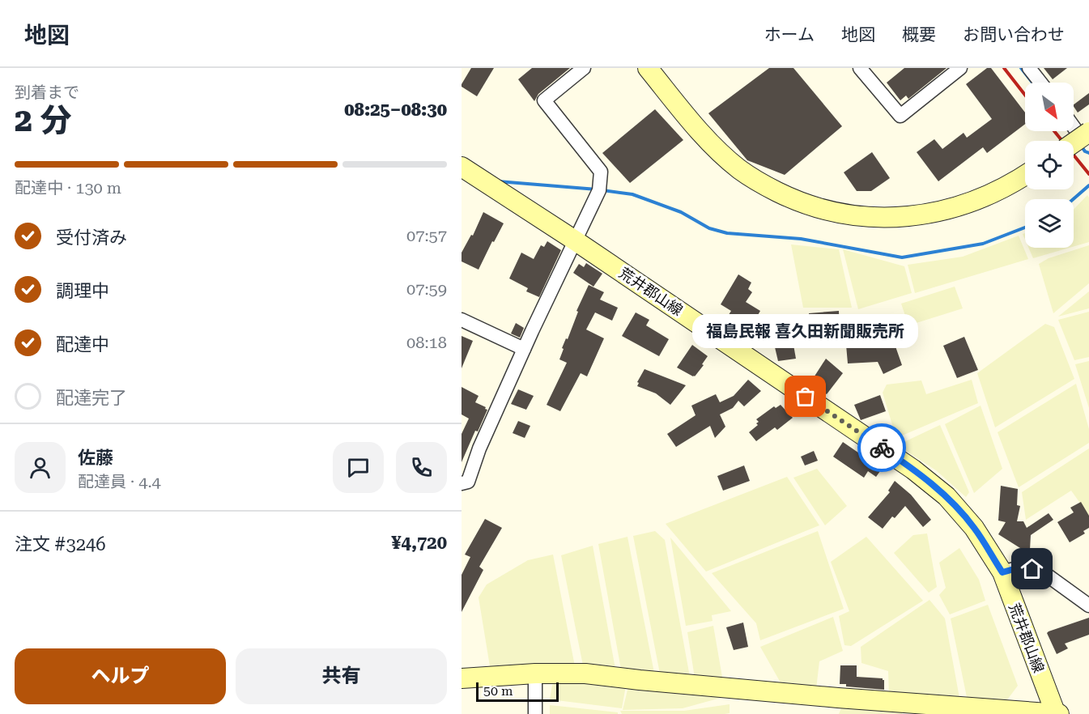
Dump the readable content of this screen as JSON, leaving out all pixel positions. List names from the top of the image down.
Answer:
{
  "streets": {
    "street": ["荒井郡山線"]
  },
  "places": ["福島民報 喜久田新聞販売所"],
  "scale_bar": "50 m",
  "north": "bottom right",
  "page": {
    "header": "地図",
    "nav": [
      "ホーム",
      "地図",
      "概要",
      "お問い合わせ"
    ],
    "heading": ["2 分", "到着まで", "08:25–08:30"],
    "panel": [
      "佐藤",
      "配達員 · 4.4",
      "注文 #3246",
      "¥4,720"
    ],
    "bar": "配達中 · 130 m",
    "list": [
      ["受付済み", "07:57"],
      ["調理中", "07:59"],
      ["配達中", "08:18"],
      "配達完了"
    ],
    "bubble": "福島民報 喜久田新聞販売所",
    "buttons": ["ヘルプ", "共有"],
    "scale": "50 m"
  }
}
